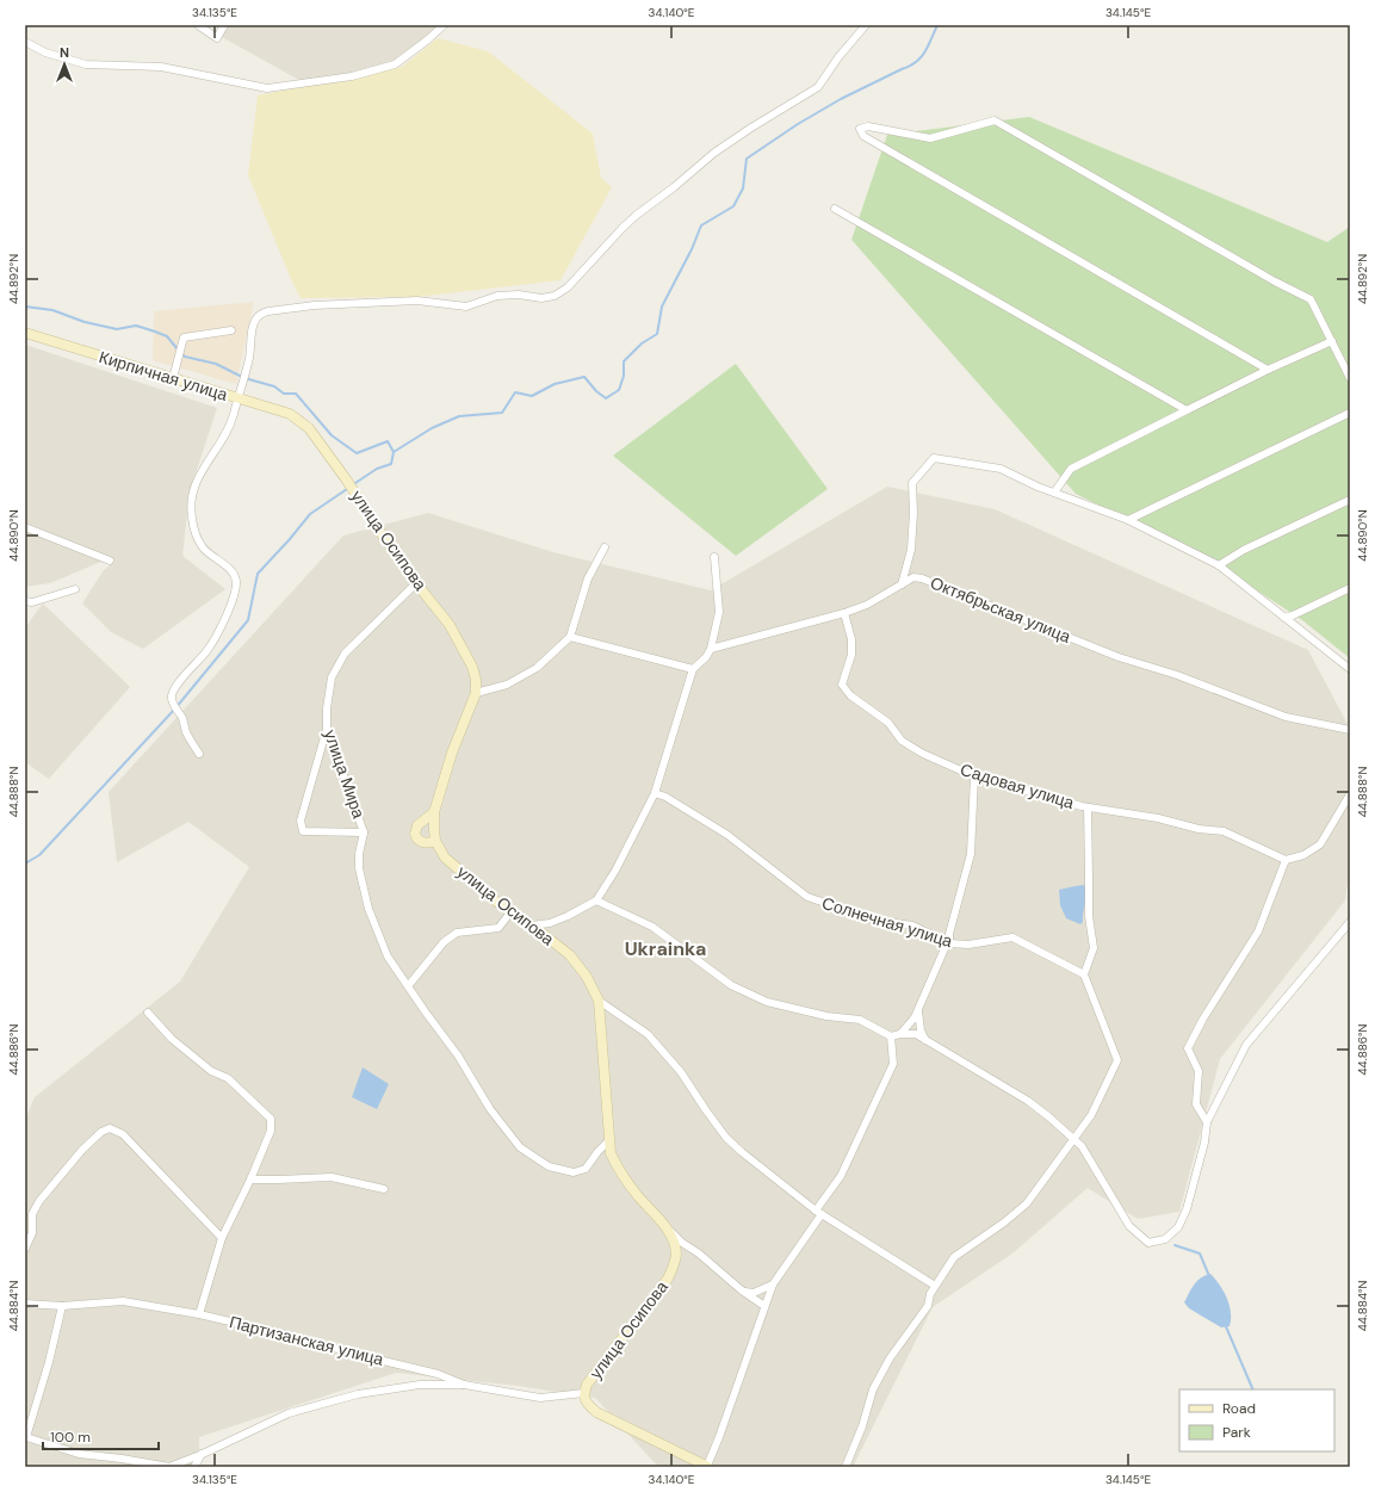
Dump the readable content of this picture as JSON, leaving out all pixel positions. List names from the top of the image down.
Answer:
{
  "streets": {
    "main road": ["Кирпичная улица", "улица Осипова"],
    "street": [
      "Октябрьская улица",
      "улица Мира",
      "Садовая улица",
      "Солнечная улица",
      "Партизанская улица"
    ]
  },
  "crossings": [
    ["Кирпичная улица", "улица Осипова"],
    ["улица Осипова", "улица Мира"],
    ["улица Осипова", "Партизанская улица"],
    ["Октябрьская улица", "Садовая улица"]
  ],
  "districts": ["Ukrainka"],
  "legend": ["Road", "Park"],
  "scale_bar": "100 m",
  "north": "top",
  "coordinates": [
    "34.135°E",
    "34.140°E",
    "34.145°E",
    "44.892°N",
    "44.890°N",
    "44.888°N",
    "44.886°N",
    "44.884°N"
  ]
}
